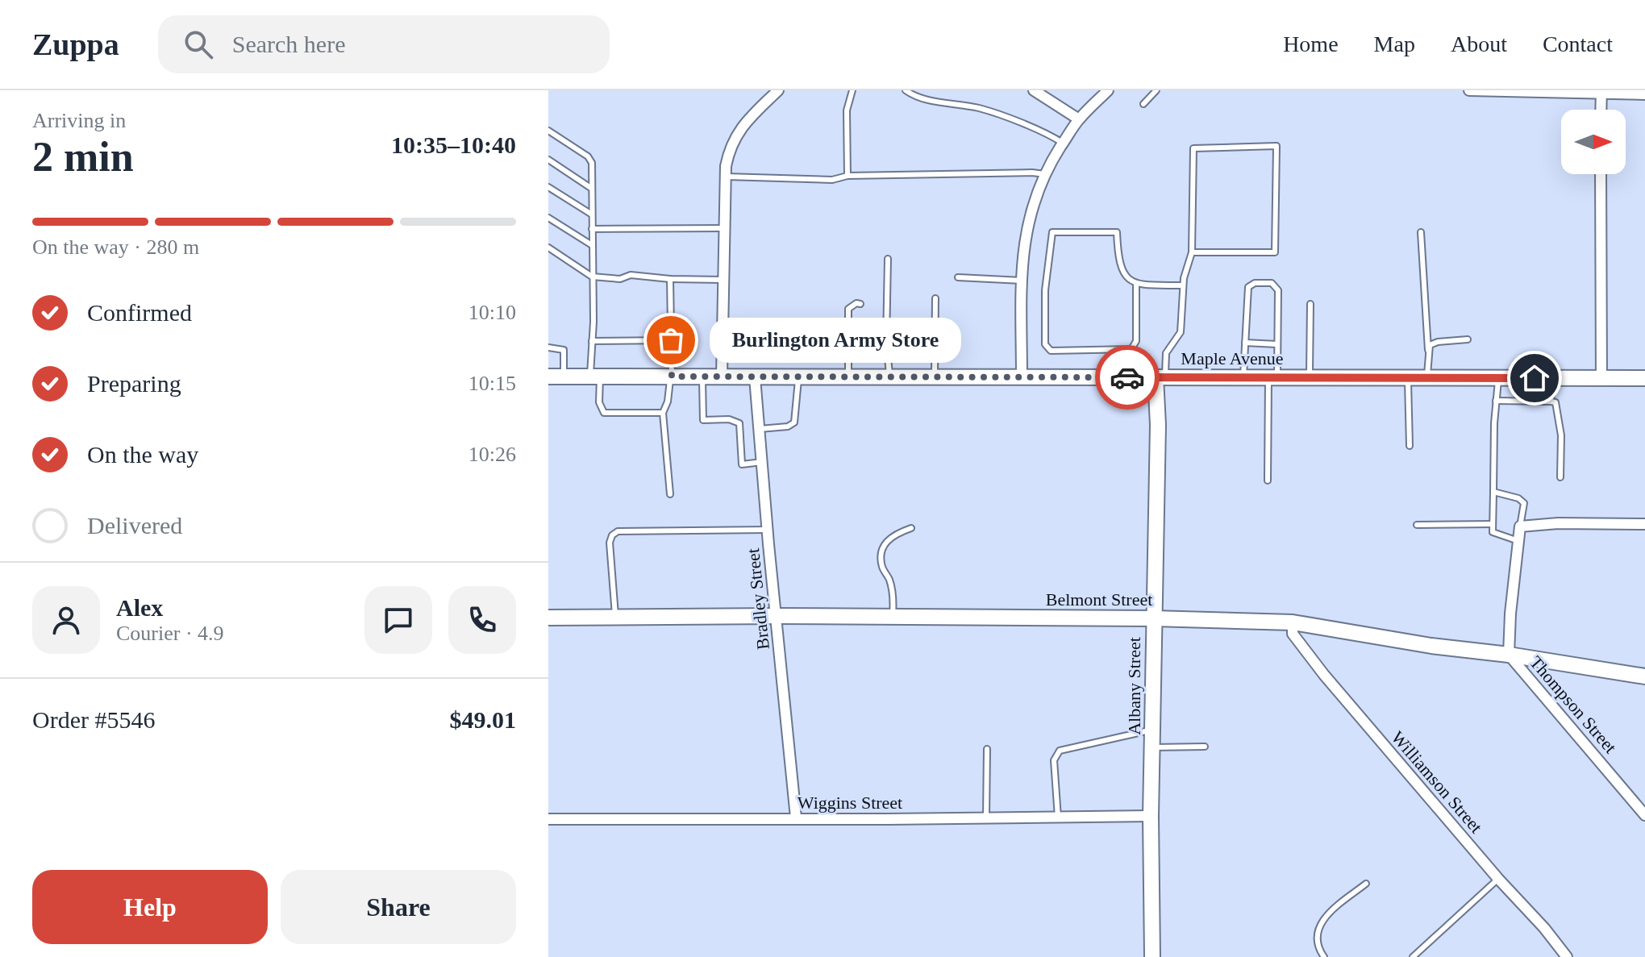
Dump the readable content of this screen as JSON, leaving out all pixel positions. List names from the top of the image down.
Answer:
{
  "streets": {
    "street": [
      "Maple Avenue",
      "Bradley Street",
      "Belmont Street",
      "Albany Street",
      "Thompson Street",
      "Williamson Street",
      "Wiggins Street"
    ]
  },
  "crossings": [
    ["Maple Avenue", "Bradley Street"],
    ["Maple Avenue", "Albany Street"],
    ["Bradley Street", "Belmont Street"],
    ["Bradley Street", "Wiggins Street"],
    ["Belmont Street", "Albany Street"],
    ["Belmont Street", "Thompson Street"],
    ["Belmont Street", "Williamson Street"],
    ["Albany Street", "Wiggins Street"]
  ],
  "places": ["Burlington Army Store"],
  "north": "right",
  "page": {
    "header": "Zuppa",
    "search": "Search here",
    "nav": [
      "Home",
      "Map",
      "About",
      "Contact"
    ],
    "heading": ["2 min", "Arriving in", "10:35–10:40"],
    "panel": [
      "Alex",
      "Courier · 4.9",
      "Order #5546",
      "$49.01"
    ],
    "bar": "On the way · 280 m",
    "list": [
      ["Confirmed", "10:10"],
      ["Preparing", "10:15"],
      ["On the way", "10:26"],
      "Delivered"
    ],
    "bubble": "Burlington Army Store",
    "buttons": ["Help", "Share"]
  }
}
